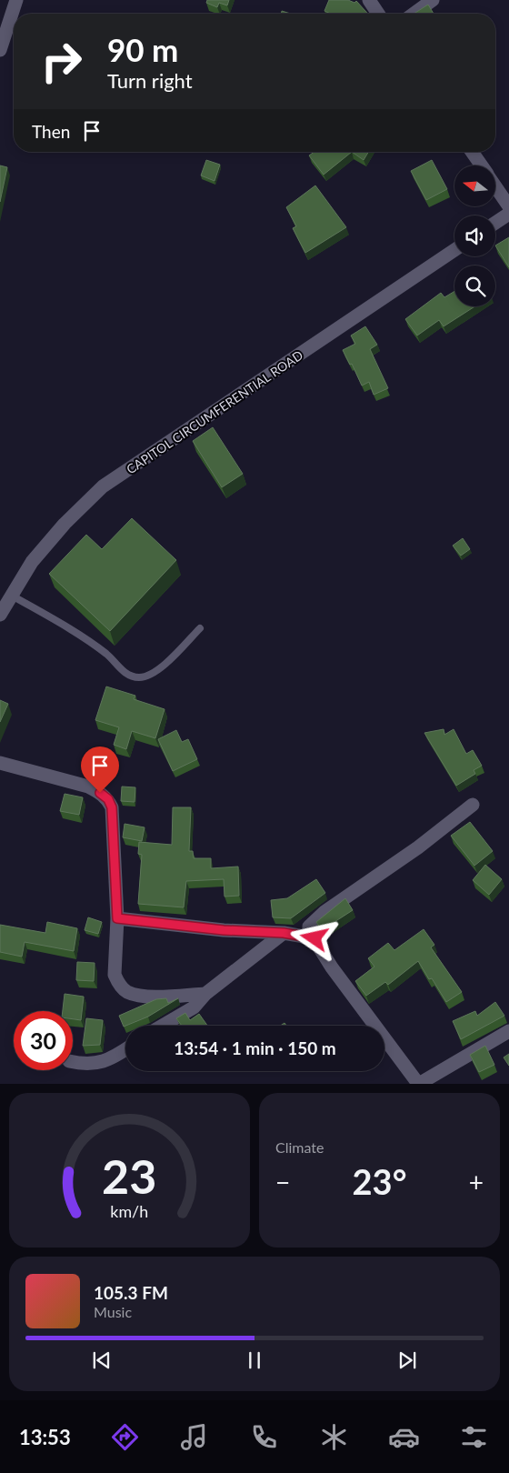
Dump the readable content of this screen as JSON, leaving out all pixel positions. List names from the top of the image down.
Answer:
{
  "streets": {
    "street": ["CAPITOL CIRCUMFERENTIAL ROAD"]
  },
  "north": "left",
  "page": {
    "turn": ["90 m", "Turn right"],
    "then": "Then",
    "limit": "30",
    "trip": "13:54 · 1 min · 150 m",
    "tile": "Climate",
    "heat": ["−", "23°", "+"],
    "song": ["105.3 FM", "Music"],
    "tabs": "13:53",
    "gauge": ["23", "km/h"]
  }
}
